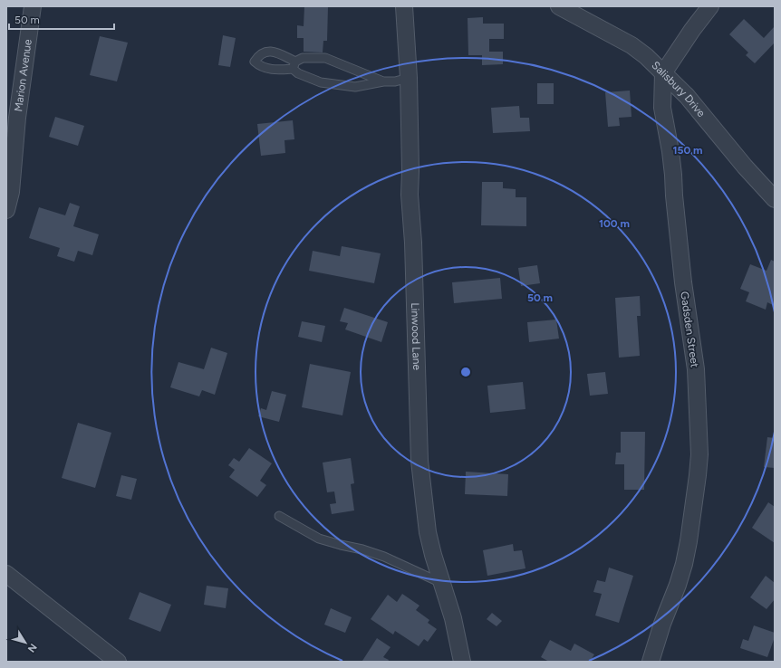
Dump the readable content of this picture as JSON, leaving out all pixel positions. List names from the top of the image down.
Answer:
{
  "streets": {
    "street": [
      "Marion Avenue",
      "Salisbury Drive",
      "Gadsden Street",
      "Linwood Lane"
    ]
  },
  "crossings": [
    ["Salisbury Drive", "Gadsden Street"]
  ],
  "scale_bar": "50 m",
  "north": "bottom right",
  "rings": ["150 m", "100 m", "50 m"]
}
